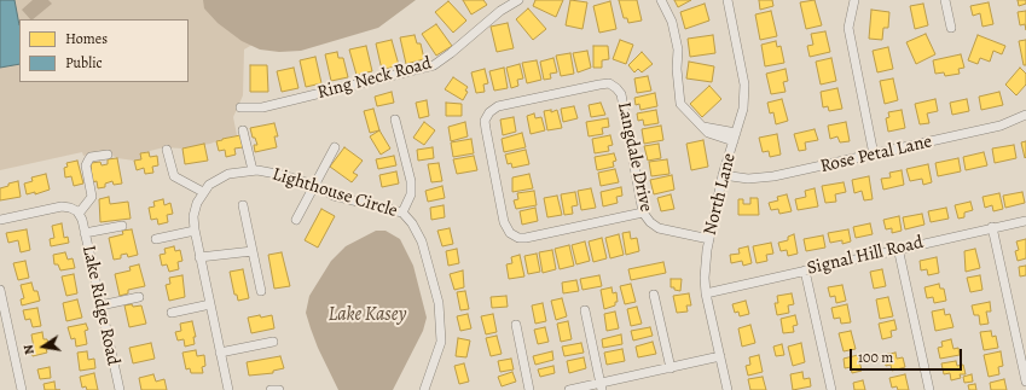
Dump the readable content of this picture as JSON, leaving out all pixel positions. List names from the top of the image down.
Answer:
{
  "streets": {
    "street": [
      "Ring Neck Road",
      "Rose Petal Lane",
      "Langdale Drive",
      "Lighthouse Circle",
      "North Lane",
      "Signal Hill Road",
      "Lake Ridge Road"
    ]
  },
  "crossings": [
    ["Rose Petal Lane", "North Lane"],
    ["Langdale Drive", "North Lane"],
    ["North Lane", "Signal Hill Road"]
  ],
  "water": ["Lake Kasey"],
  "legend": ["Homes", "Public"],
  "scale_bar": "100 m",
  "north": "left"
}
